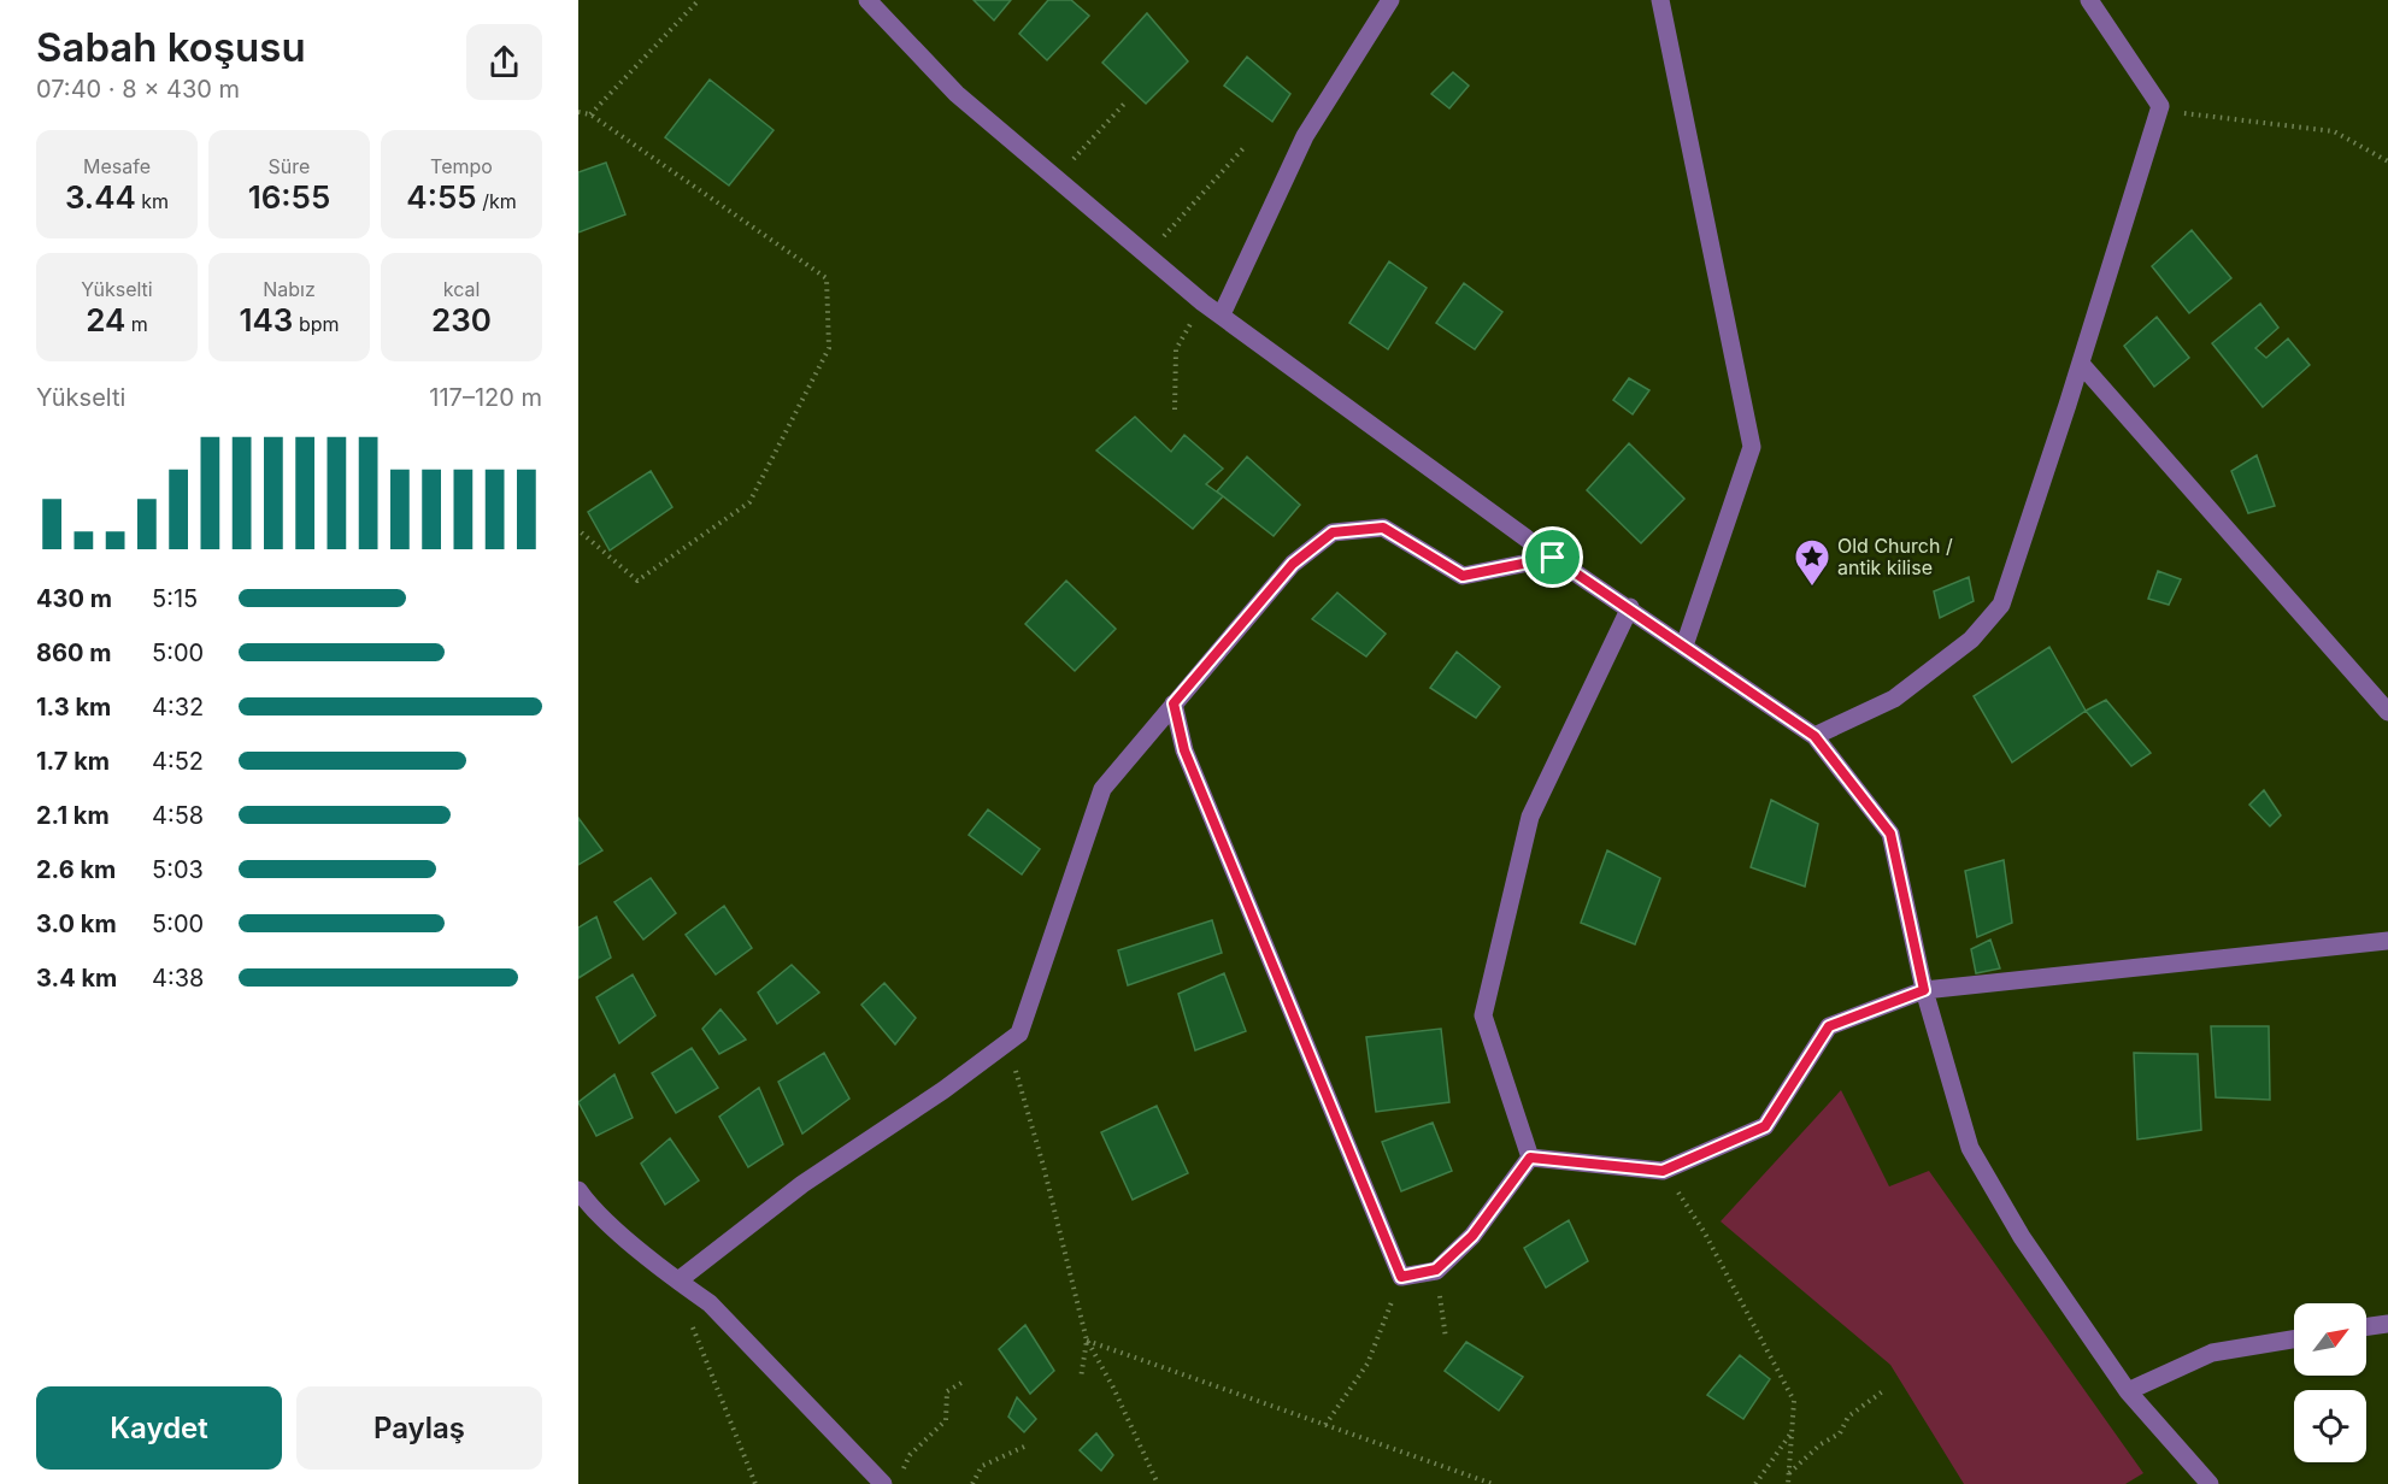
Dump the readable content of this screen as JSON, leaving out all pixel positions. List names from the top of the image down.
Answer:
{
  "places": {
    "place": ["Old Church / antik kilise"]
  },
  "north": "top right",
  "page": {
    "heading": ["Sabah koşusu", "07:40 · 8 × 430 m"],
    "stats": [
      ["Mesafe", "3.44 km"],
      ["Süre", "16:55"],
      ["Tempo", "4:55 /km"],
      ["Yükselti", "24 m"],
      ["Nabız", "143 bpm"],
      ["kcal", "230"]
    ],
    "chart": ["Yükselti", "117–120 m"],
    "list": [
      {
        "name": "430 m",
        "note": "5:15"
      },
      {
        "name": "860 m",
        "note": "5:00"
      },
      {
        "name": "1.3 km",
        "note": "4:32"
      },
      {
        "name": "1.7 km",
        "note": "4:52"
      },
      {
        "name": "2.1 km",
        "note": "4:58"
      },
      {
        "name": "2.6 km",
        "note": "5:03"
      },
      {
        "name": "3.0 km",
        "note": "5:00"
      },
      {
        "name": "3.4 km",
        "note": "4:38"
      }
    ],
    "buttons": ["Kaydet", "Paylaş"]
  }
}
